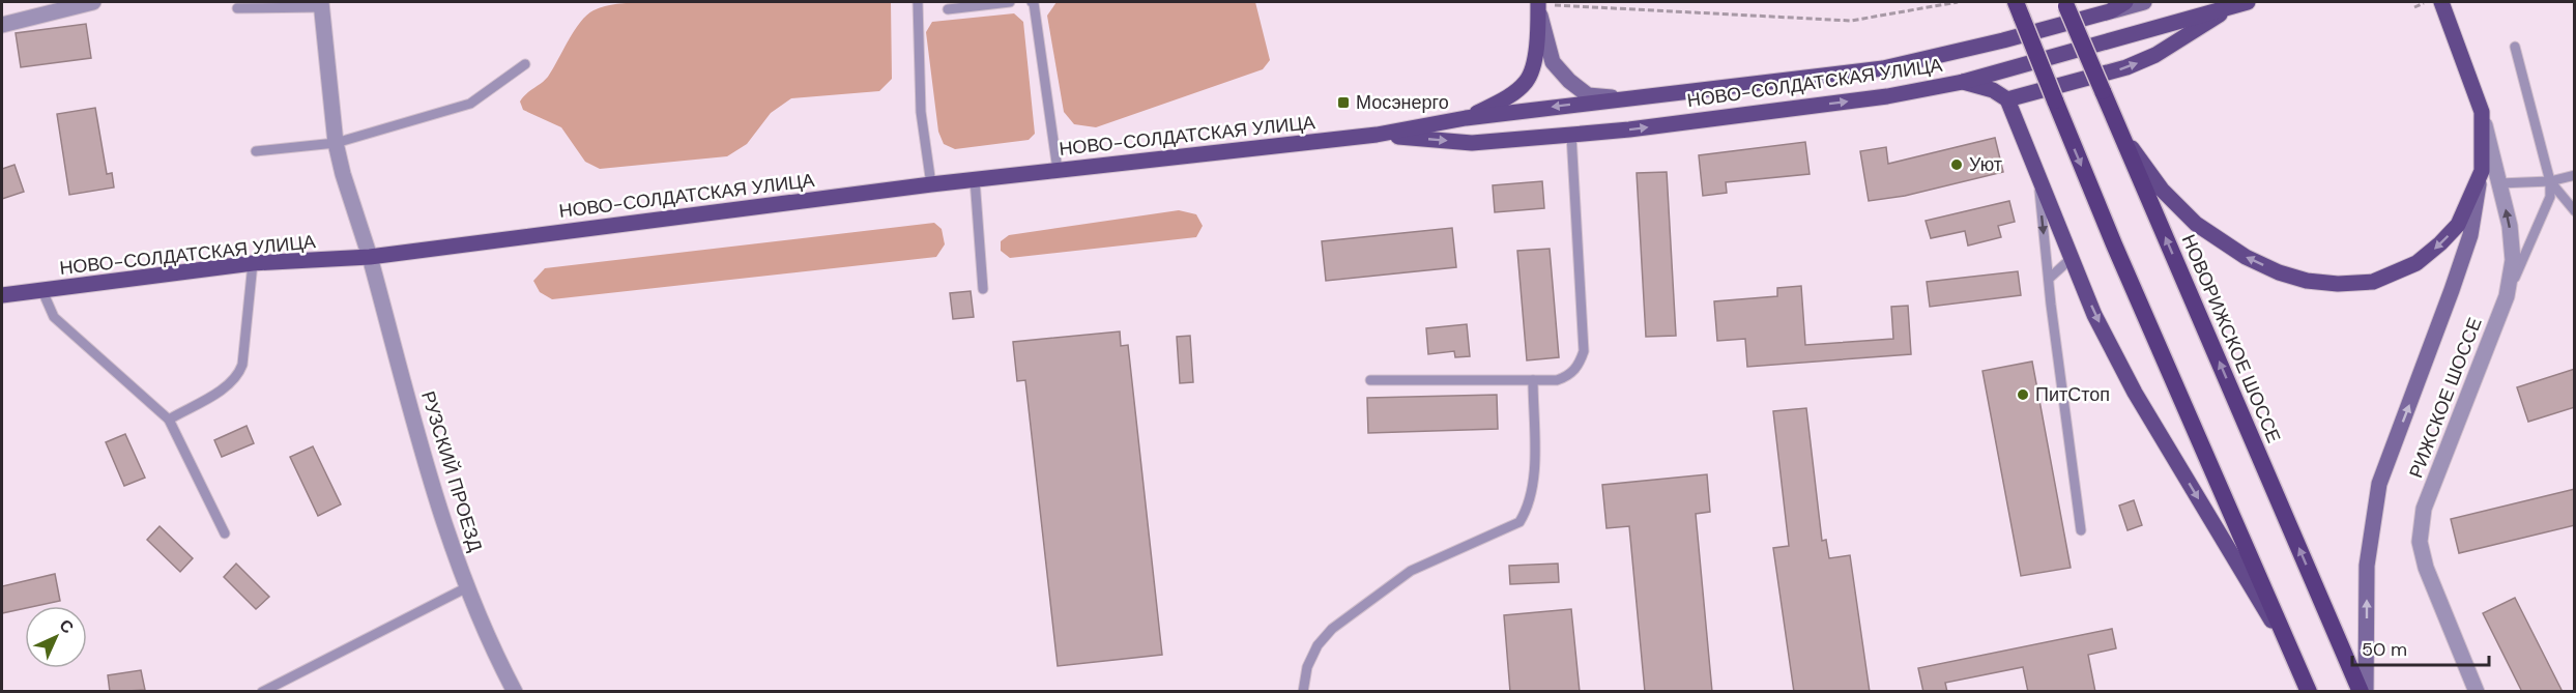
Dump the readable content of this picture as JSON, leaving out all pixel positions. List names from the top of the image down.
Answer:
{
  "streets": {
    "highway": ["НОВОРИЖСКОЕ ШОССЕ"],
    "main road": ["НОВО-СОЛДАТСКАЯ УЛИЦА"],
    "street": ["РИЖСКОЕ ШОССЕ", "РУЗСКИЙ ПРОЕЗД"]
  },
  "crossings": [
    ["НОВО-СОЛДАТСКАЯ УЛИЦА", "РУЗСКИЙ ПРОЕЗД"]
  ],
  "places": {
    "transit": ["Мосэнерго"],
    "other": ["Уют", "ПитСтоп"]
  },
  "scale_bar": "50 m",
  "north": "top right"
}
